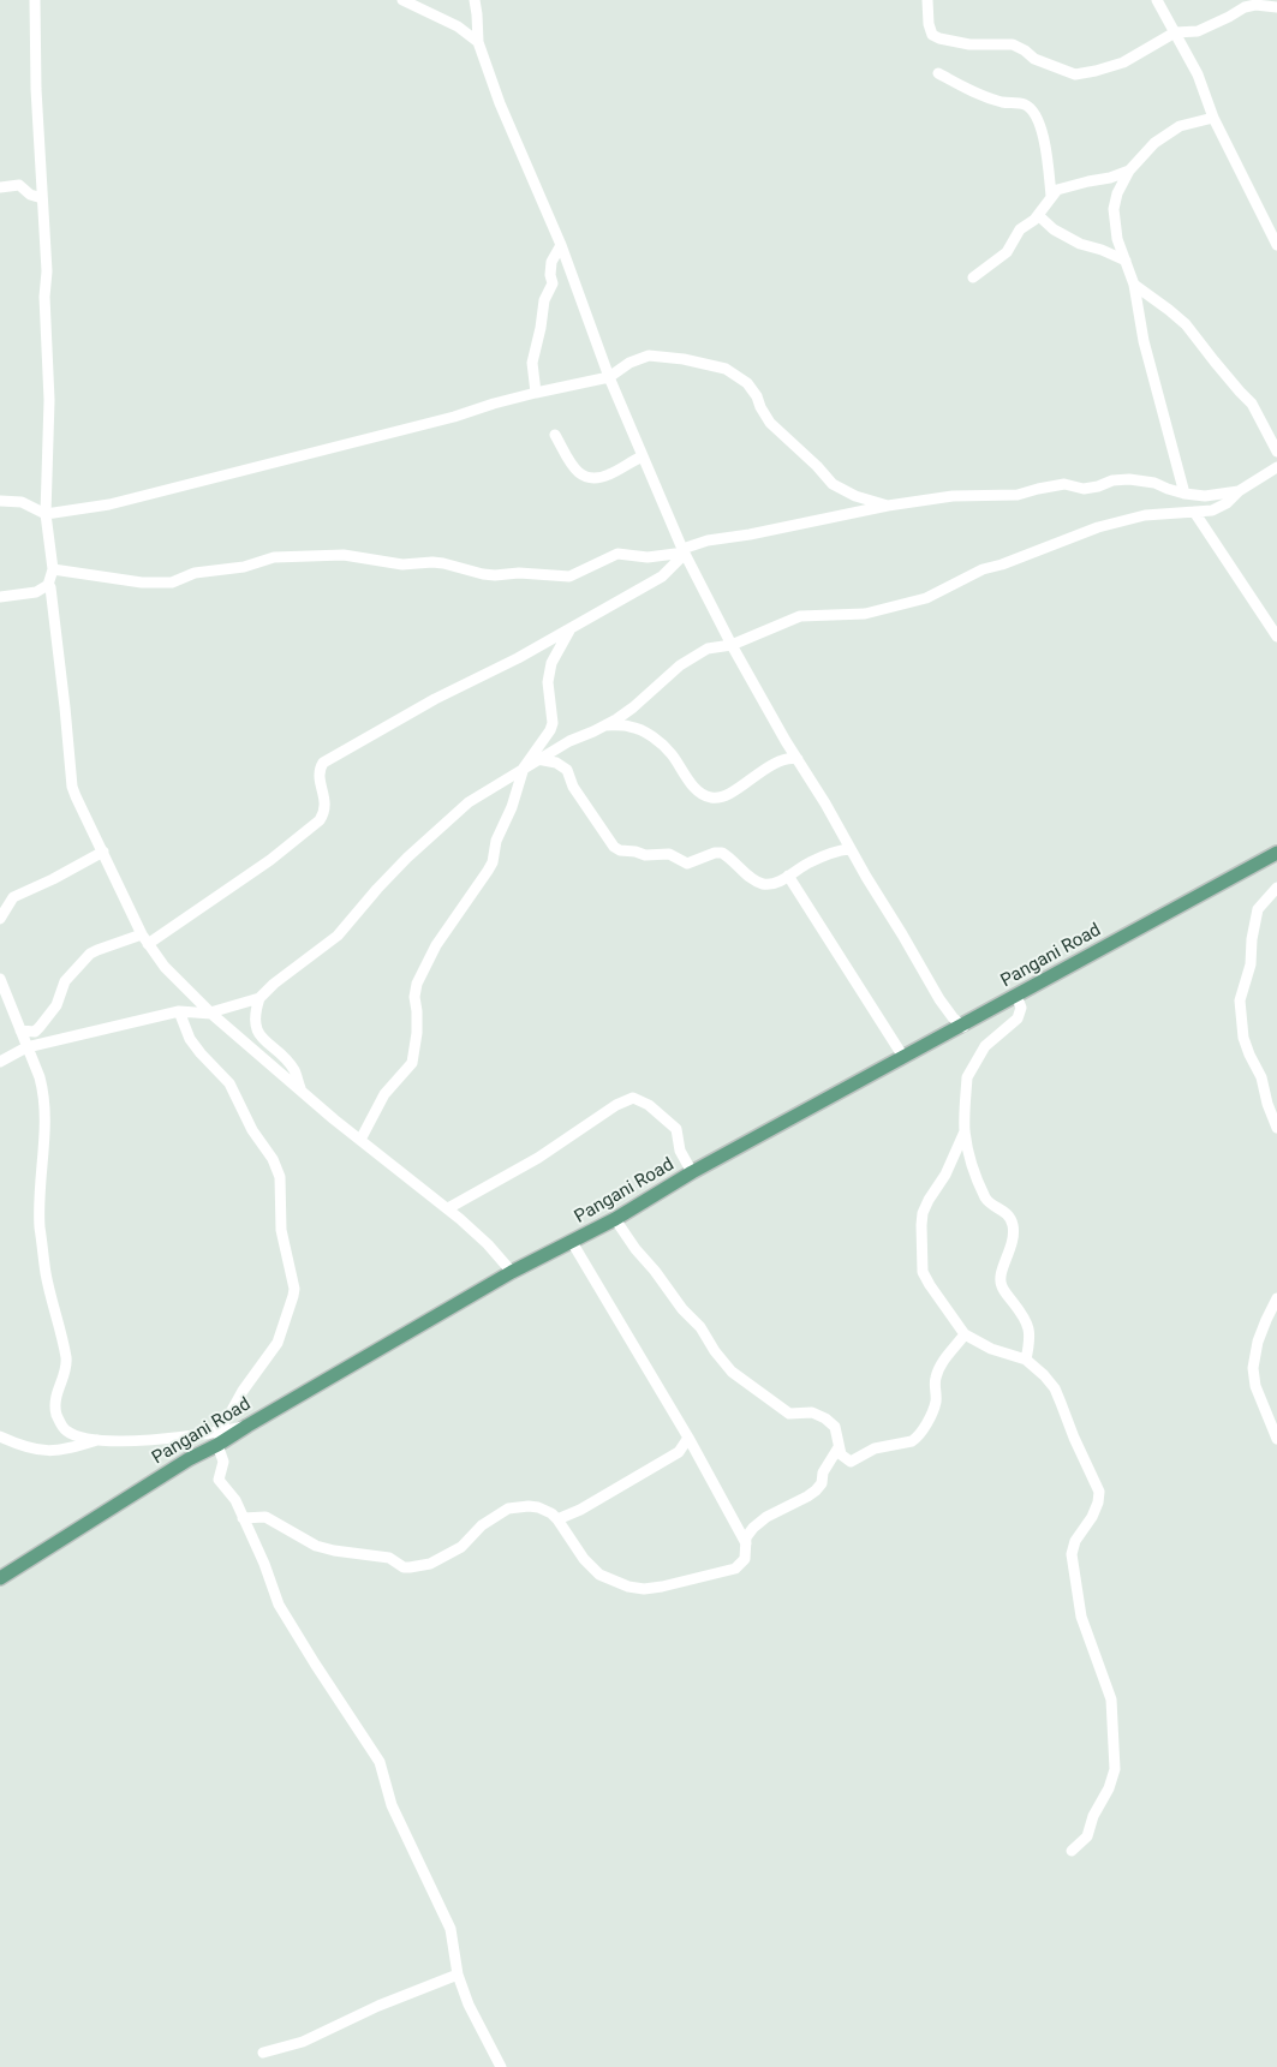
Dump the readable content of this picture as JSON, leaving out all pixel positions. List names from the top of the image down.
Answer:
{
  "streets": {
    "main road": ["Pangani Road"]
  }
}
